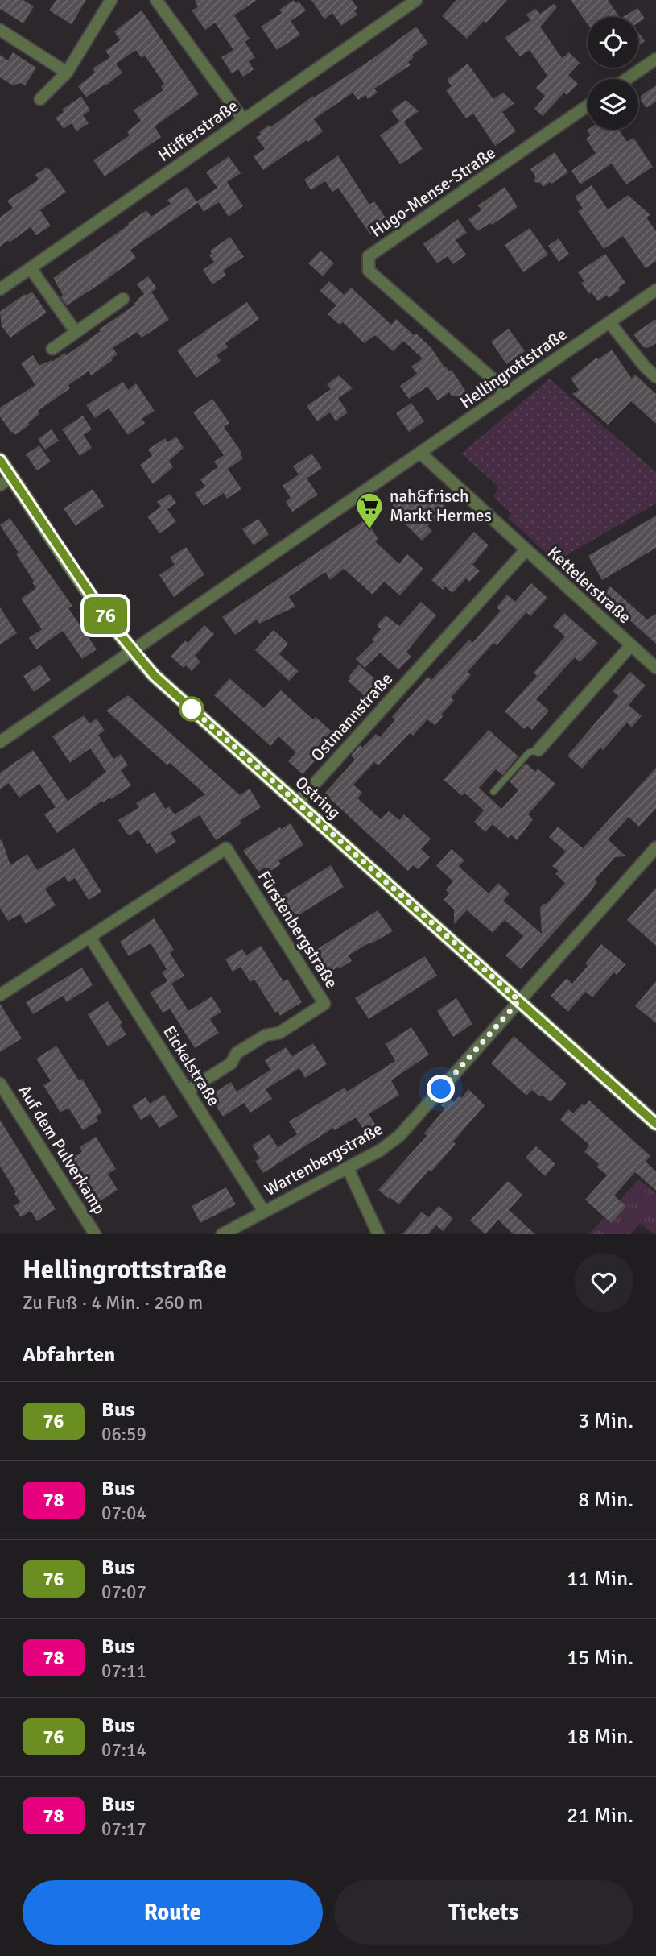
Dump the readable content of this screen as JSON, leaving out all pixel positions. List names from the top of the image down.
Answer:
{
  "streets": {
    "street": [
      "Hüfferstraße",
      "Hugo-Mense-Straße",
      "Hellingrottstraße",
      "Kettelerstraße",
      "Ostmannstraße",
      "Ostring",
      "Fürstenbergstraße",
      "Eickelstraße",
      "Auf dem Pulverkamp",
      "Wartenbergstraße"
    ]
  },
  "crossings": [
    ["Hugo-Mense-Straße", "Hellingrottstraße"],
    ["Hellingrottstraße", "Kettelerstraße"],
    ["Hellingrottstraße", "Ostring"],
    ["Kettelerstraße", "Ostmannstraße"],
    ["Ostmannstraße", "Ostring"],
    ["Ostring", "Wartenbergstraße"],
    ["Fürstenbergstraße", "Eickelstraße"],
    ["Eickelstraße", "Wartenbergstraße"]
  ],
  "places": {
    "supermarket": ["nah&frisch Markt Hermes"]
  },
  "lines": ["bus line 76"],
  "page": {
    "on_map": "76",
    "heading": [
      ["Hellingrottstraße", "Zu Fuß · 4 Min. · 260 m"],
      "Abfahrten"
    ],
    "list": [
      {
        "mark": "76",
        "name": "Bus",
        "note": "06:59",
        "value": "3 Min."
      },
      {
        "mark": "78",
        "name": "Bus",
        "note": "07:04",
        "value": "8 Min."
      },
      {
        "mark": "76",
        "name": "Bus",
        "note": "07:07",
        "value": "11 Min."
      },
      {
        "mark": "78",
        "name": "Bus",
        "note": "07:11",
        "value": "15 Min."
      },
      {
        "mark": "76",
        "name": "Bus",
        "note": "07:14",
        "value": "18 Min."
      },
      {
        "mark": "78",
        "name": "Bus",
        "note": "07:17",
        "value": "21 Min."
      }
    ],
    "buttons": ["Route", "Tickets"]
  }
}
